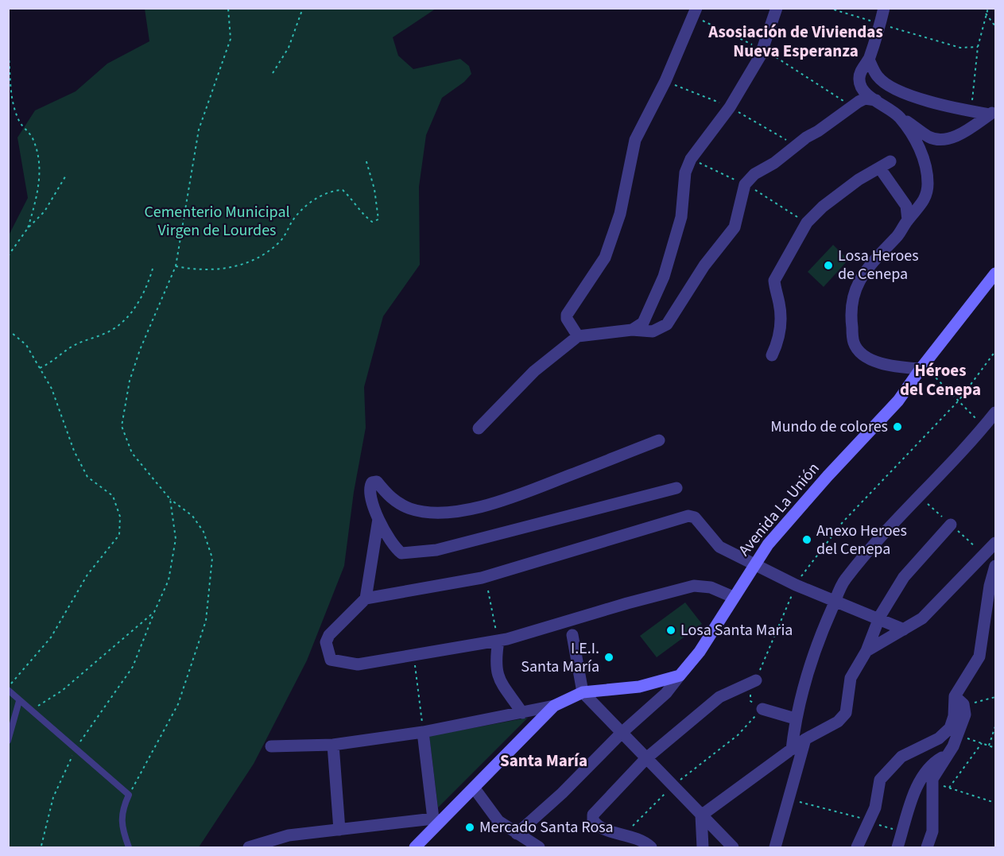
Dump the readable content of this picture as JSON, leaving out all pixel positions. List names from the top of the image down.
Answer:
{
  "streets": {
    "main road": ["Avenida La Unión"]
  },
  "districts": ["Asosiación de Viviendas Nueva Esperanza", "Héroes del Cenepa", "Santa María"],
  "parks": ["Cementerio Municipal Virgen de Lourdes"],
  "places": [
    "Losa Heroes de Cenepa",
    "Mundo de colores",
    "Anexo Heroes del Cenepa",
    "Losa Santa Maria",
    "I.E.I. Santa María",
    "Mercado Santa Rosa"
  ]
}
